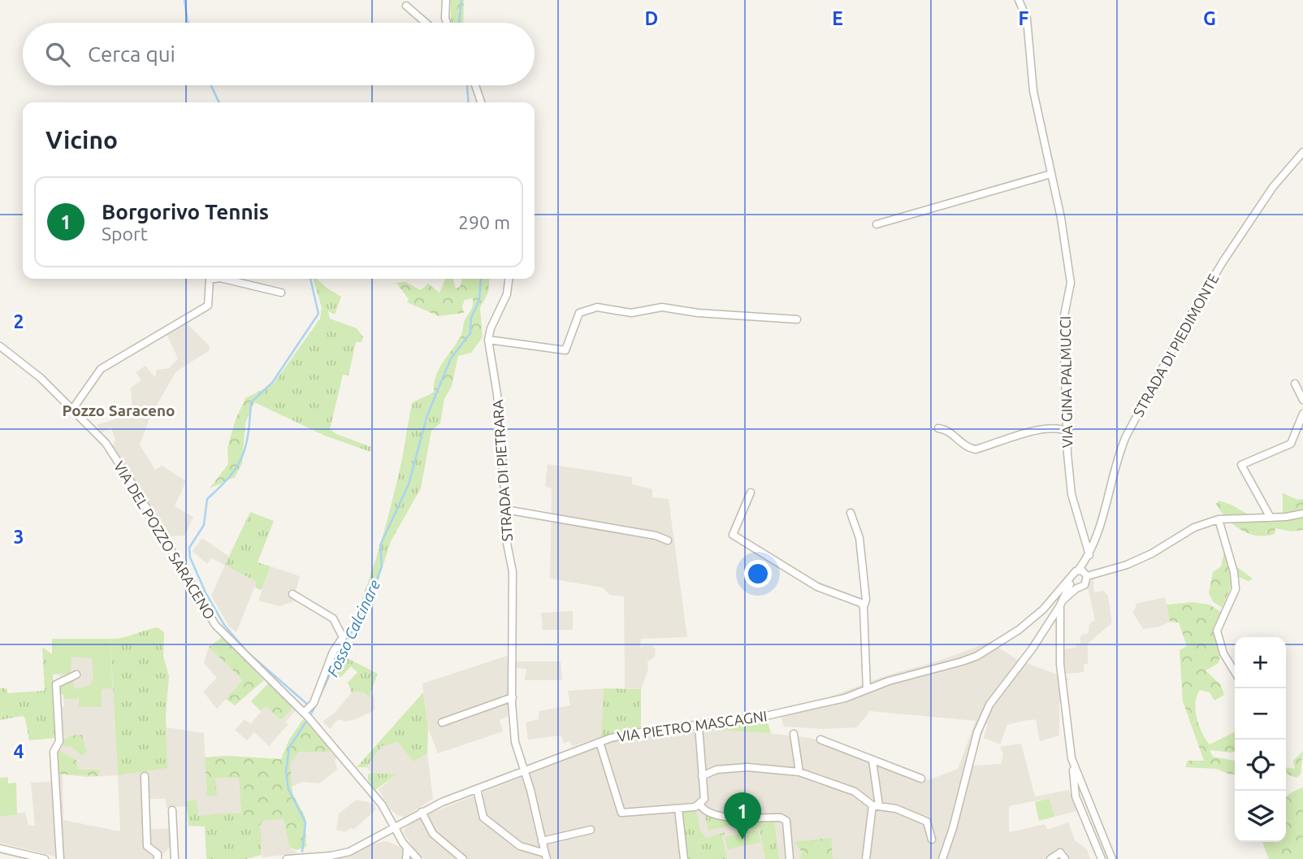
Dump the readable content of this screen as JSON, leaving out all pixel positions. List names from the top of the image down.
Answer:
{
  "streets": {
    "street": [
      "STRADA DI PIEDIMONTE",
      "VIA GINA PALMUCCI",
      "STRADA DI PIETRARA",
      "VIA DEL POZZO SARACENO",
      "VIA PIETRO MASCAGNI"
    ]
  },
  "crossings": [
    ["STRADA DI PIEDIMONTE", "VIA GINA PALMUCCI"],
    ["STRADA DI PIEDIMONTE", "VIA PIETRO MASCAGNI"],
    ["STRADA DI PIETRARA", "VIA PIETRO MASCAGNI"],
    ["VIA DEL POZZO SARACENO", "VIA PIETRO MASCAGNI"]
  ],
  "districts": ["Pozzo Saraceno"],
  "water": ["Fosso Calcinare"],
  "page": {
    "search": "Cerca qui",
    "heading": "Vicino",
    "list": [
      {
        "mark": "1",
        "name": "Borgorivo Tennis",
        "note": "Sport",
        "value": "290 m"
      }
    ],
    "map_buttons": ["+", "−"],
    "pins": "1"
  },
  "grid": {
    "columns": [
      "D",
      "E",
      "F",
      "G"
    ],
    "rows": ["2", "3", "4"]
  }
}
